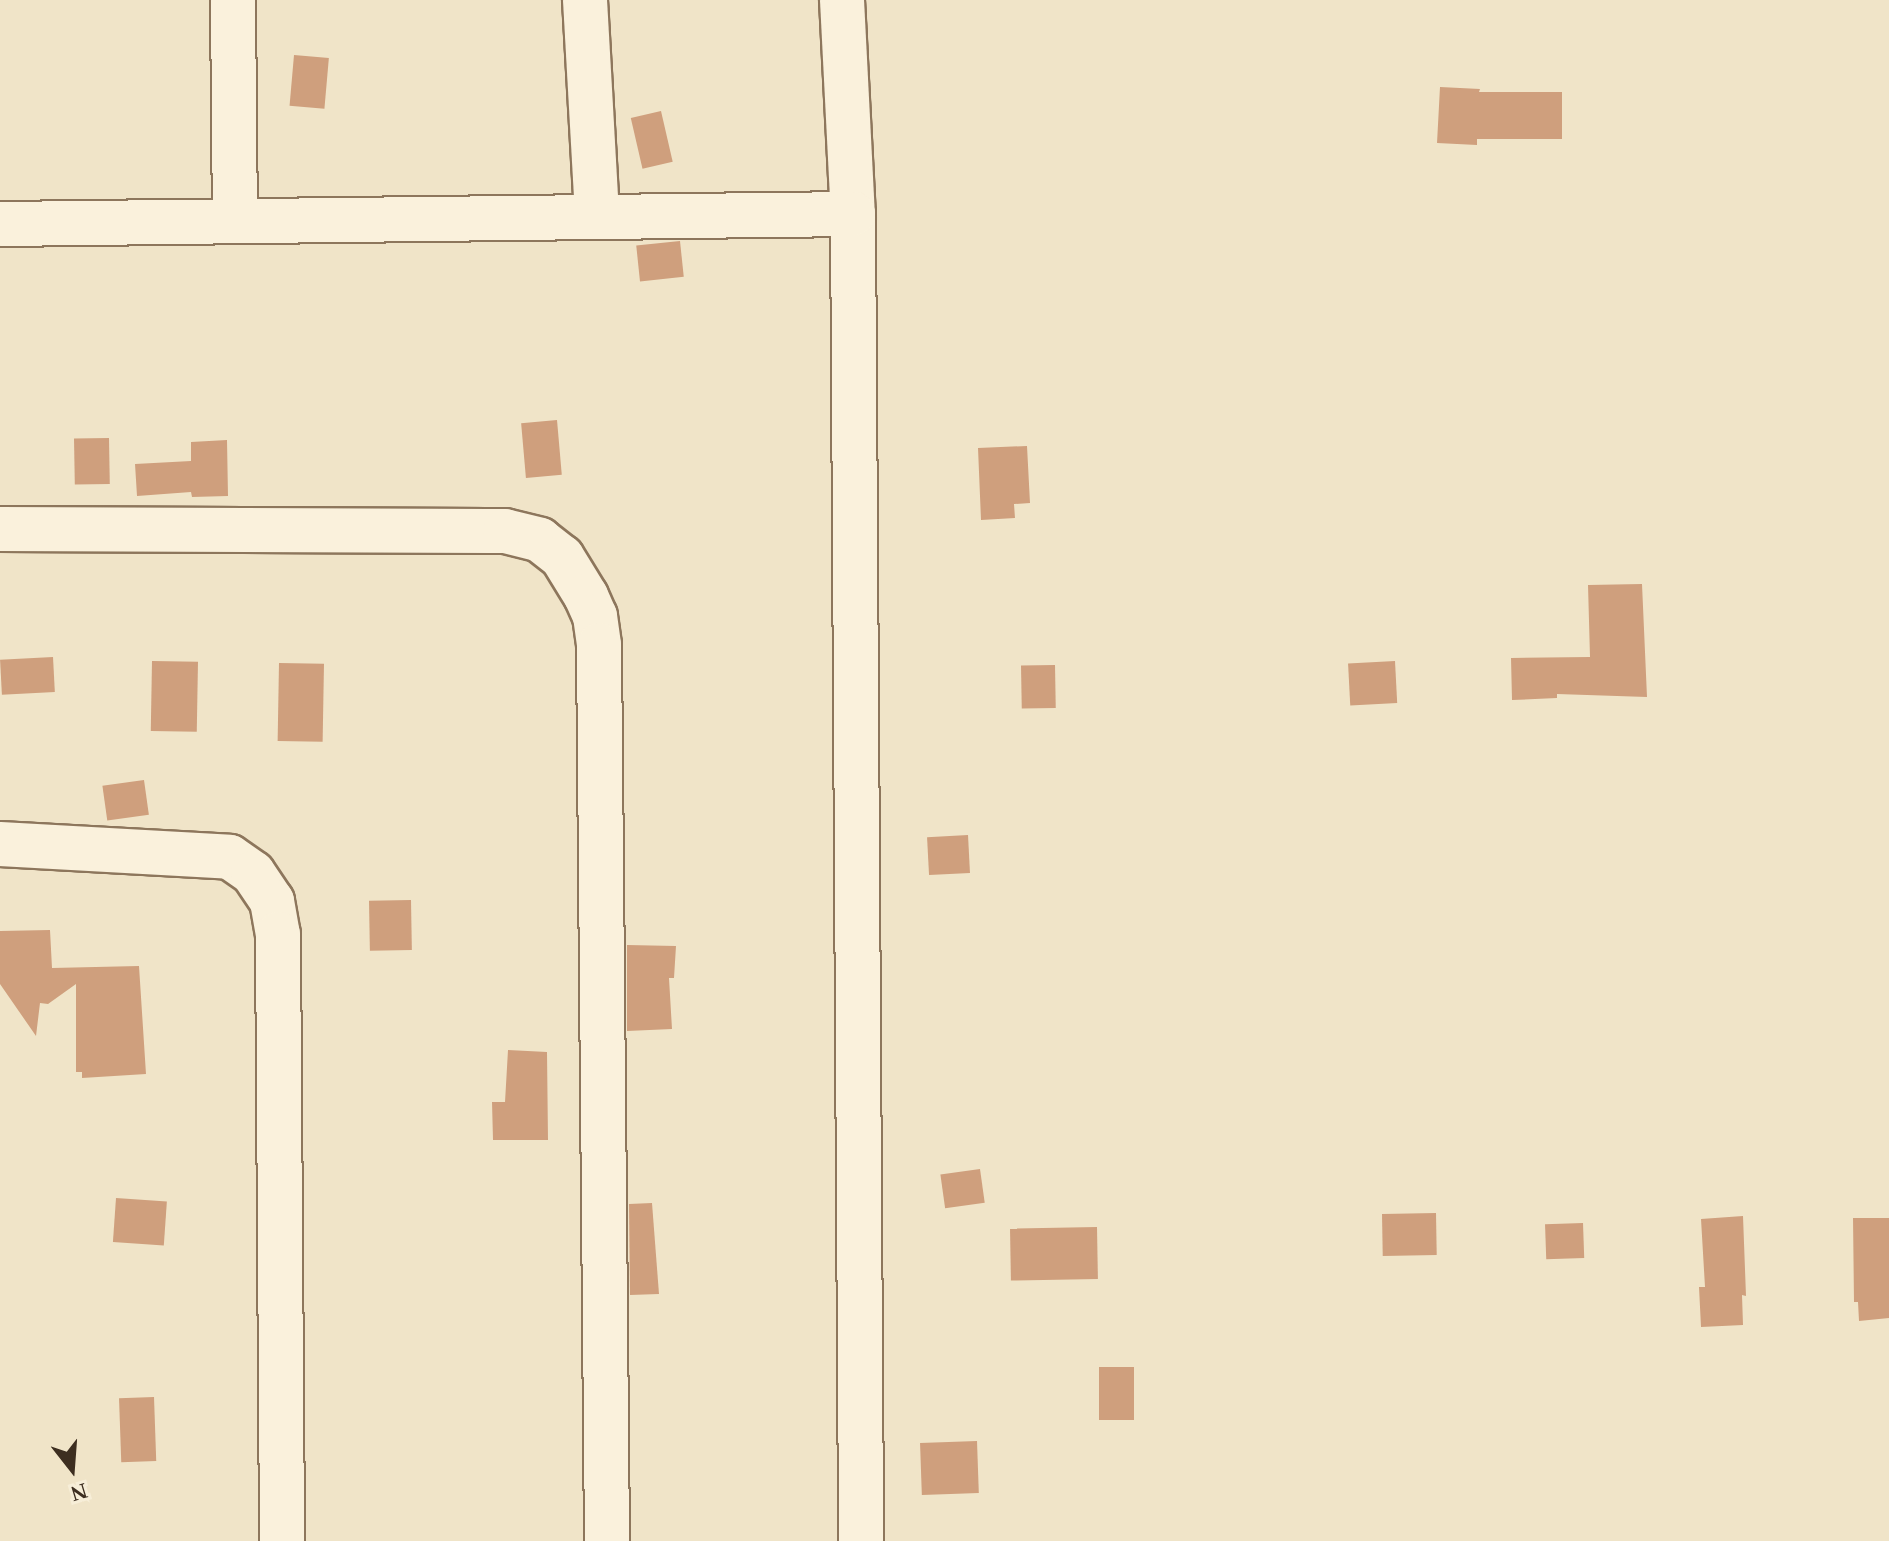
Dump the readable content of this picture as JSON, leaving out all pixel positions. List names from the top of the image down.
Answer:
{
  "north": "bottom"
}
